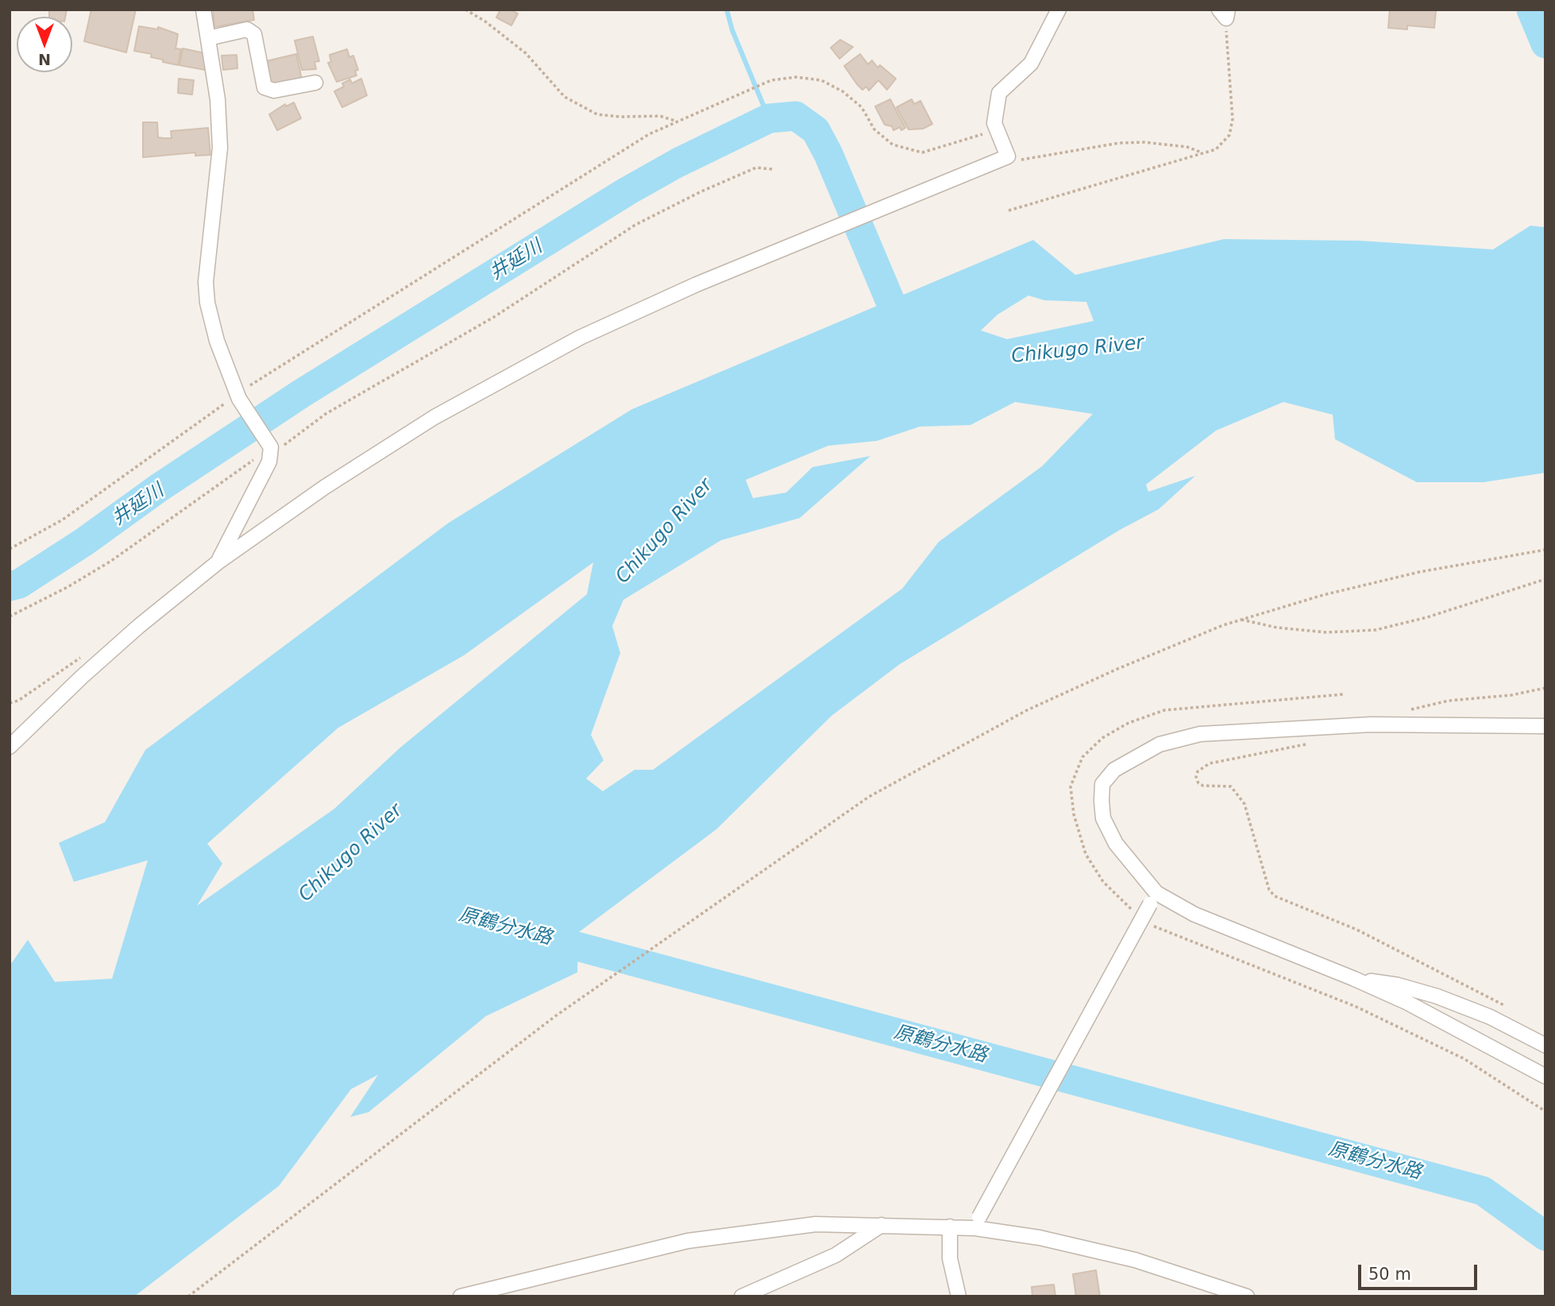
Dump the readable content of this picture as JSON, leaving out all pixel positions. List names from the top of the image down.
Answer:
{
  "water": ["井延川", "Chikugo River", "原鶴分水路"],
  "scale_bar": "50 m",
  "north": "bottom"
}
